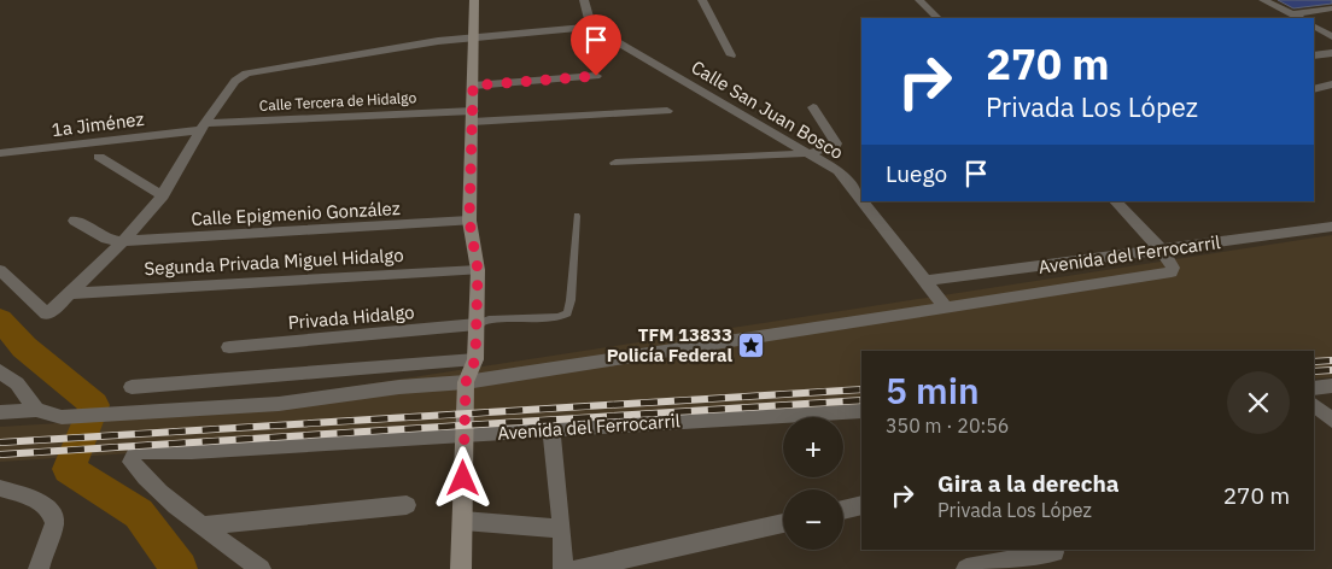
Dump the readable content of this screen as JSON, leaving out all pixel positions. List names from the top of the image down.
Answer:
{
  "streets": {
    "street": [
      "Calle Tercera de Hidalgo",
      "Calle San Juan Bosco",
      "1a Jiménez",
      "Calle Epigmenio González",
      "Avenida del Ferrocarril",
      "Segunda Privada Miguel Hidalgo",
      "Privada Hidalgo"
    ]
  },
  "crossings": [
    ["Calle Tercera de Hidalgo", "1a Jiménez"],
    ["Calle San Juan Bosco", "Avenida del Ferrocarril"]
  ],
  "places": {
    "place": ["TFM 13833 Policía Federal"]
  },
  "page": {
    "turn": ["270 m", "Privada Los López"],
    "then": "Luego",
    "heading": ["5 min", "350 m · 20:56"],
    "map_buttons": ["+", "−"],
    "list": [
      {
        "name": "Gira a la derecha",
        "note": "Privada Los López",
        "value": "270 m"
      }
    ]
  }
}
